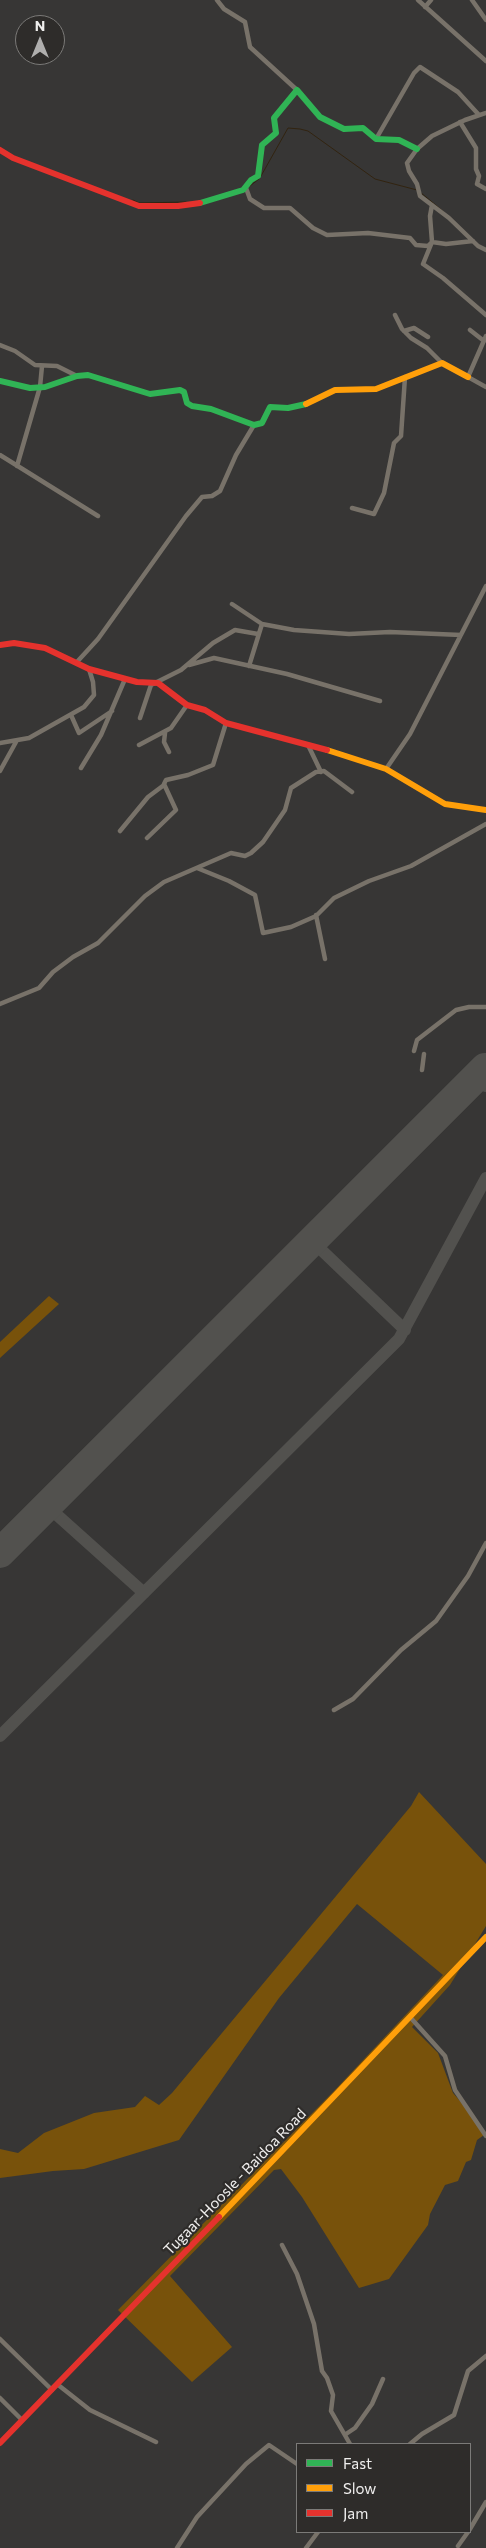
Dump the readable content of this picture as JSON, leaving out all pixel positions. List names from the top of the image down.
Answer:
{
  "streets": {
    "street": ["Tugaar-Hoosle - Baidoa Road"]
  },
  "legend": ["Fast", "Slow", "Jam"],
  "north": "top"
}
